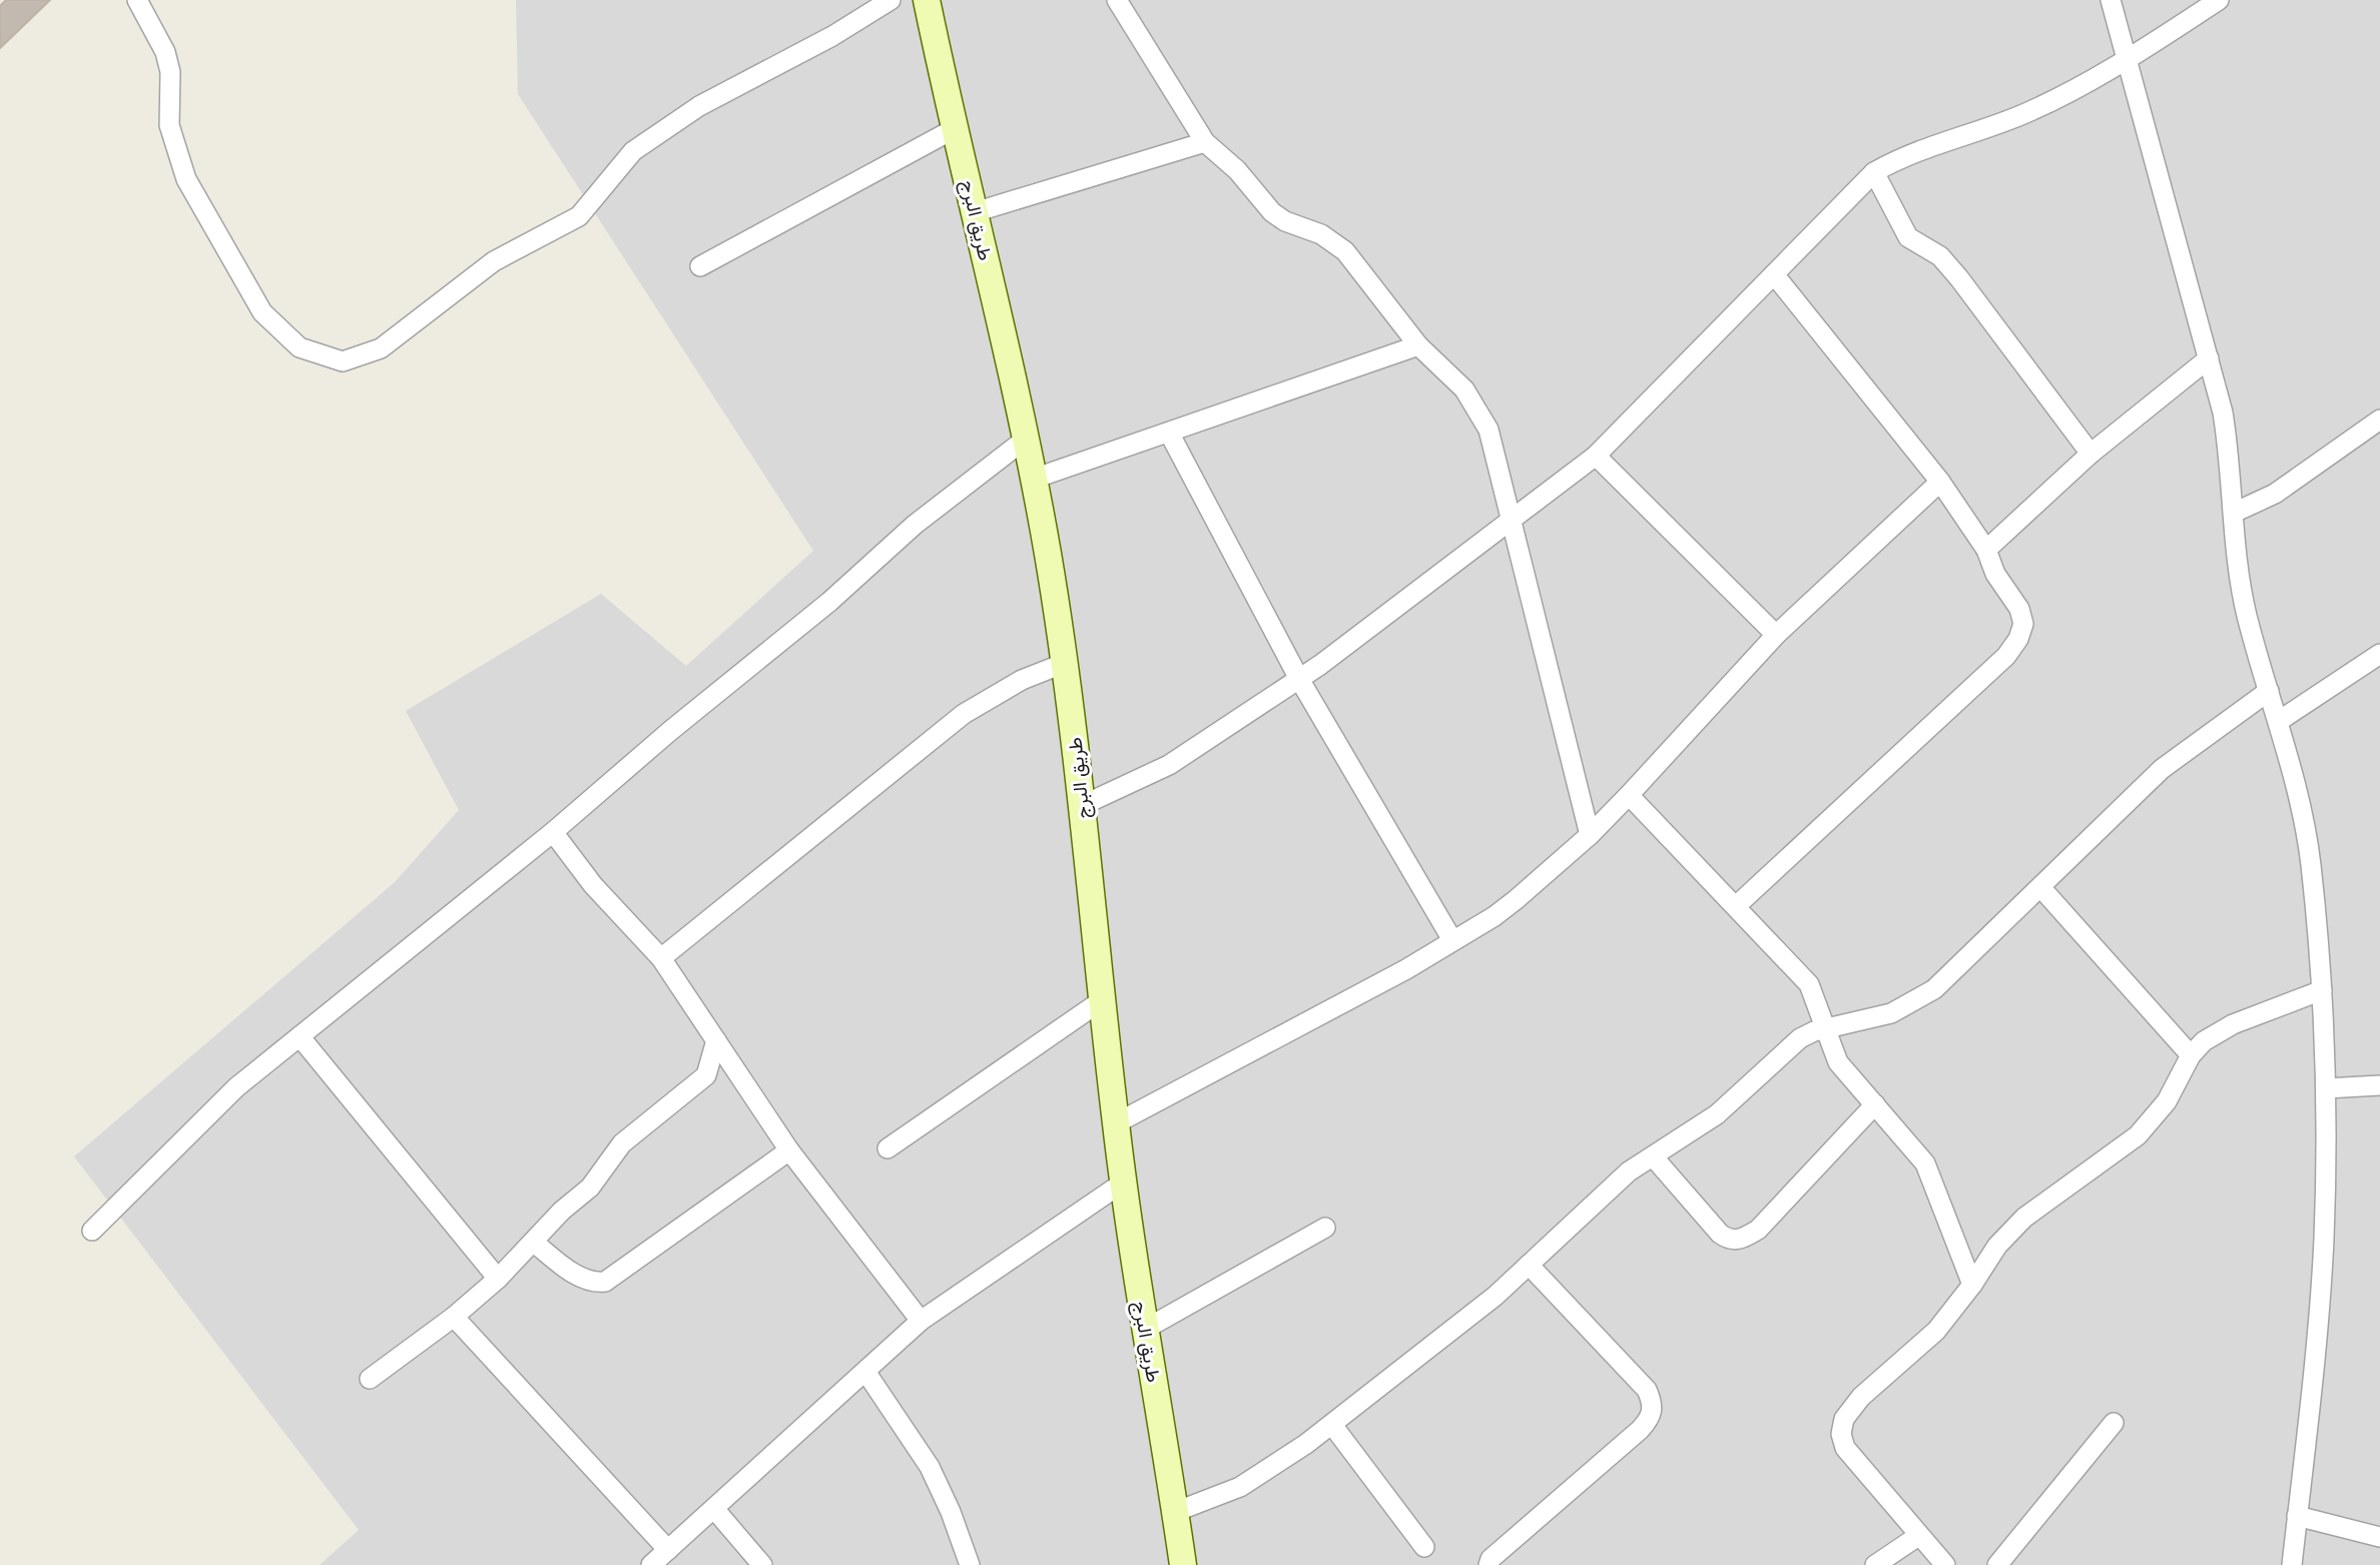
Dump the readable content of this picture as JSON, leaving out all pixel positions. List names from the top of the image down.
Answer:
{
  "streets": {
    "street": ["طريق البرج"]
  }
}
